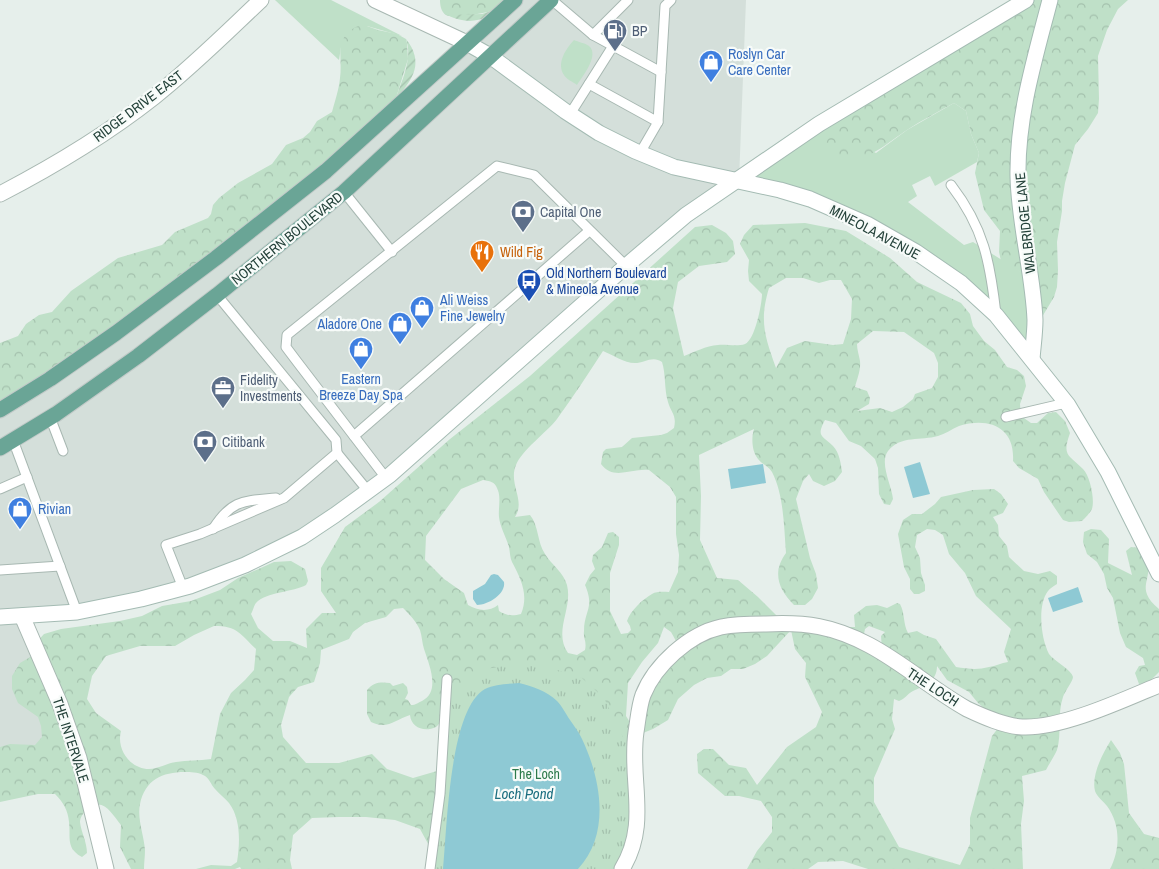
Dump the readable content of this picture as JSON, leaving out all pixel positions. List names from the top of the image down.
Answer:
{
  "streets": {
    "main road": [
      "RIDGE DRIVE EAST",
      "WALBRIDGE LANE",
      "MINEOLA AVENUE",
      "NORTHERN BOULEVARD",
      "THE LOCH",
      "THE INTERVALE"
    ]
  },
  "crossings": [
    ["WALBRIDGE LANE", "MINEOLA AVENUE"],
    ["MINEOLA AVENUE", "NORTHERN BOULEVARD"]
  ],
  "water": ["Loch Pond"],
  "parks": ["The Loch"],
  "places": {
    "fuel station": ["BP"],
    "shop": [
      "Roslyn Car Care Center",
      "Ali Weiss Fine Jewelry",
      "Aladore One",
      "Eastern Breeze Day Spa",
      "Rivian"
    ],
    "bank": ["Capital One", "Citibank"],
    "restaurant": ["Wild Fig"],
    "bus stop": ["Old Northern Boulevard & Mineola Avenue"],
    "office": ["Fidelity Investments"]
  }
}
